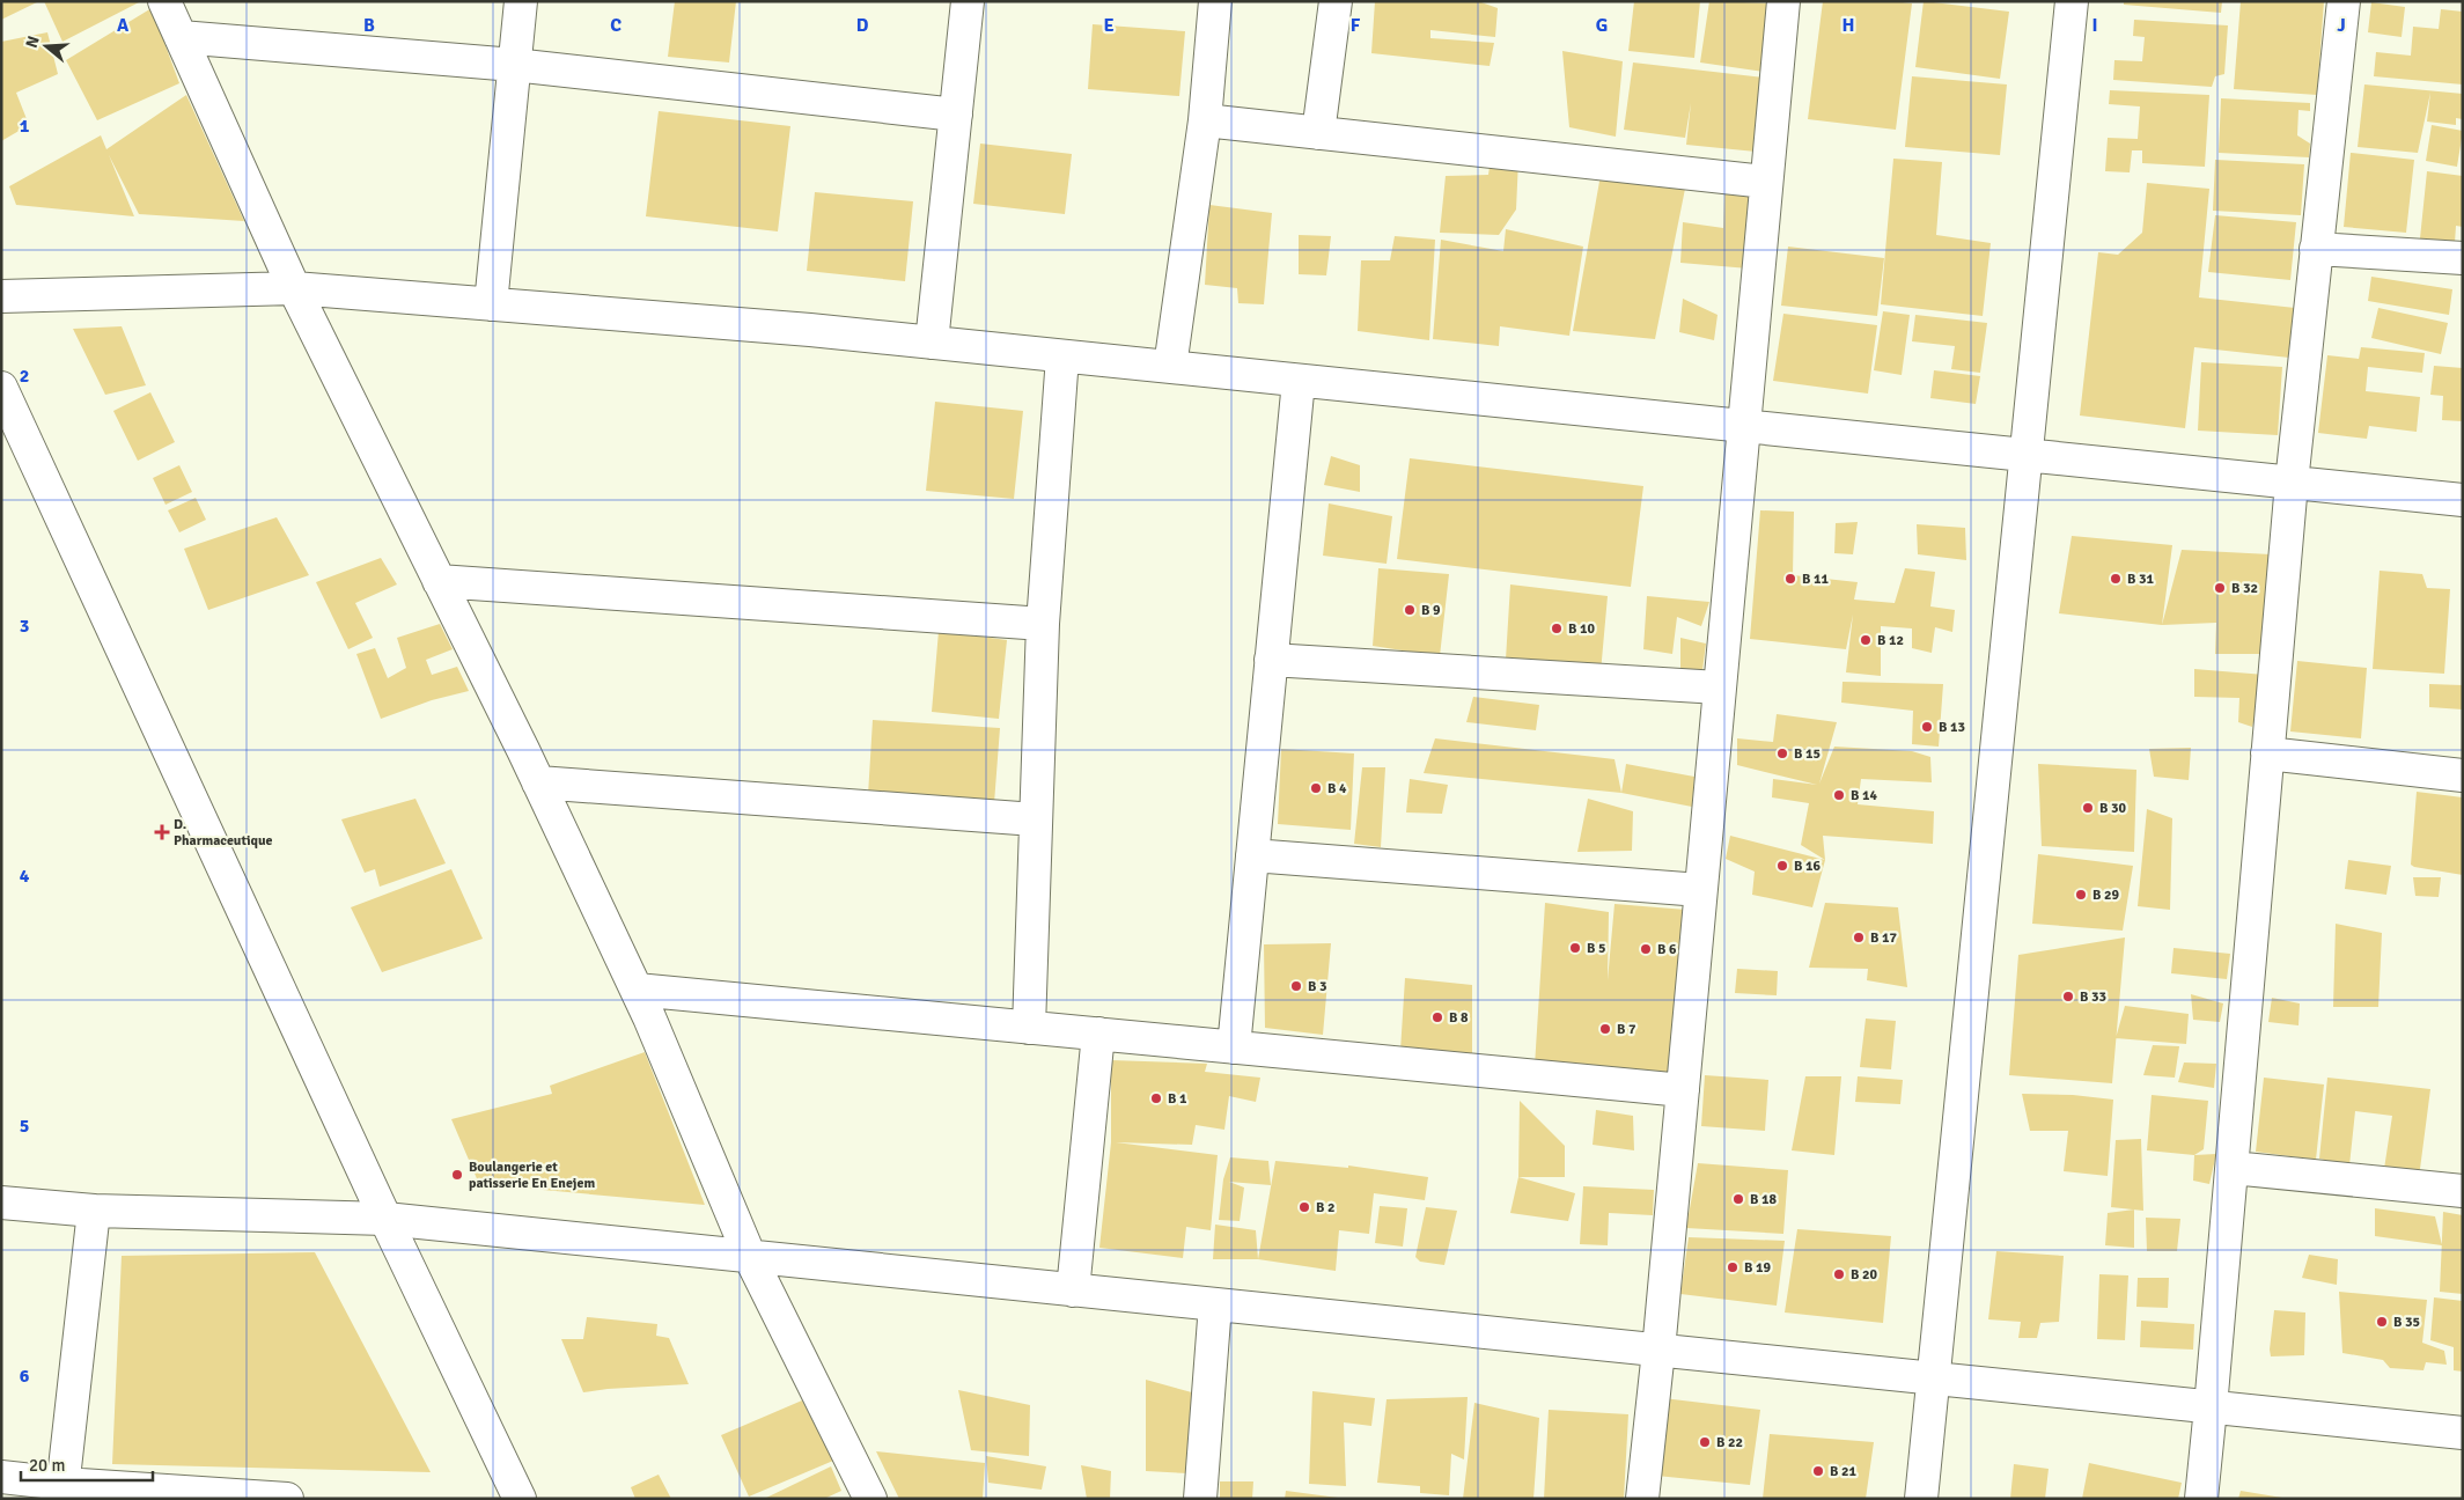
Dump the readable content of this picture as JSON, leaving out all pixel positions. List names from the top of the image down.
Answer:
{
  "places": {
    "other": [
      "B 11",
      "B 31",
      "B 32",
      "B 9",
      "B 10",
      "B 12",
      "B 13",
      "B 15",
      "B 4",
      "B 14",
      "B 30",
      "B 16",
      "B 29",
      "B 17",
      "B 5",
      "B 6",
      "B 3",
      "B 33",
      "B 8",
      "B 7",
      "B 1",
      "Boulangerie et patisserie En Enejem",
      "B 18",
      "B 2",
      "B 19",
      "B 20",
      "B 35",
      "B 22",
      "B 21"
    ],
    "health": ["D. Pharmaceutique"]
  },
  "scale_bar": "20 m",
  "north": "left",
  "grid": {
    "columns": [
      "A",
      "B",
      "C",
      "D",
      "E",
      "F",
      "G",
      "H",
      "I",
      "J"
    ],
    "rows": [
      "1",
      "2",
      "3",
      "4",
      "5",
      "6"
    ]
  }
}
